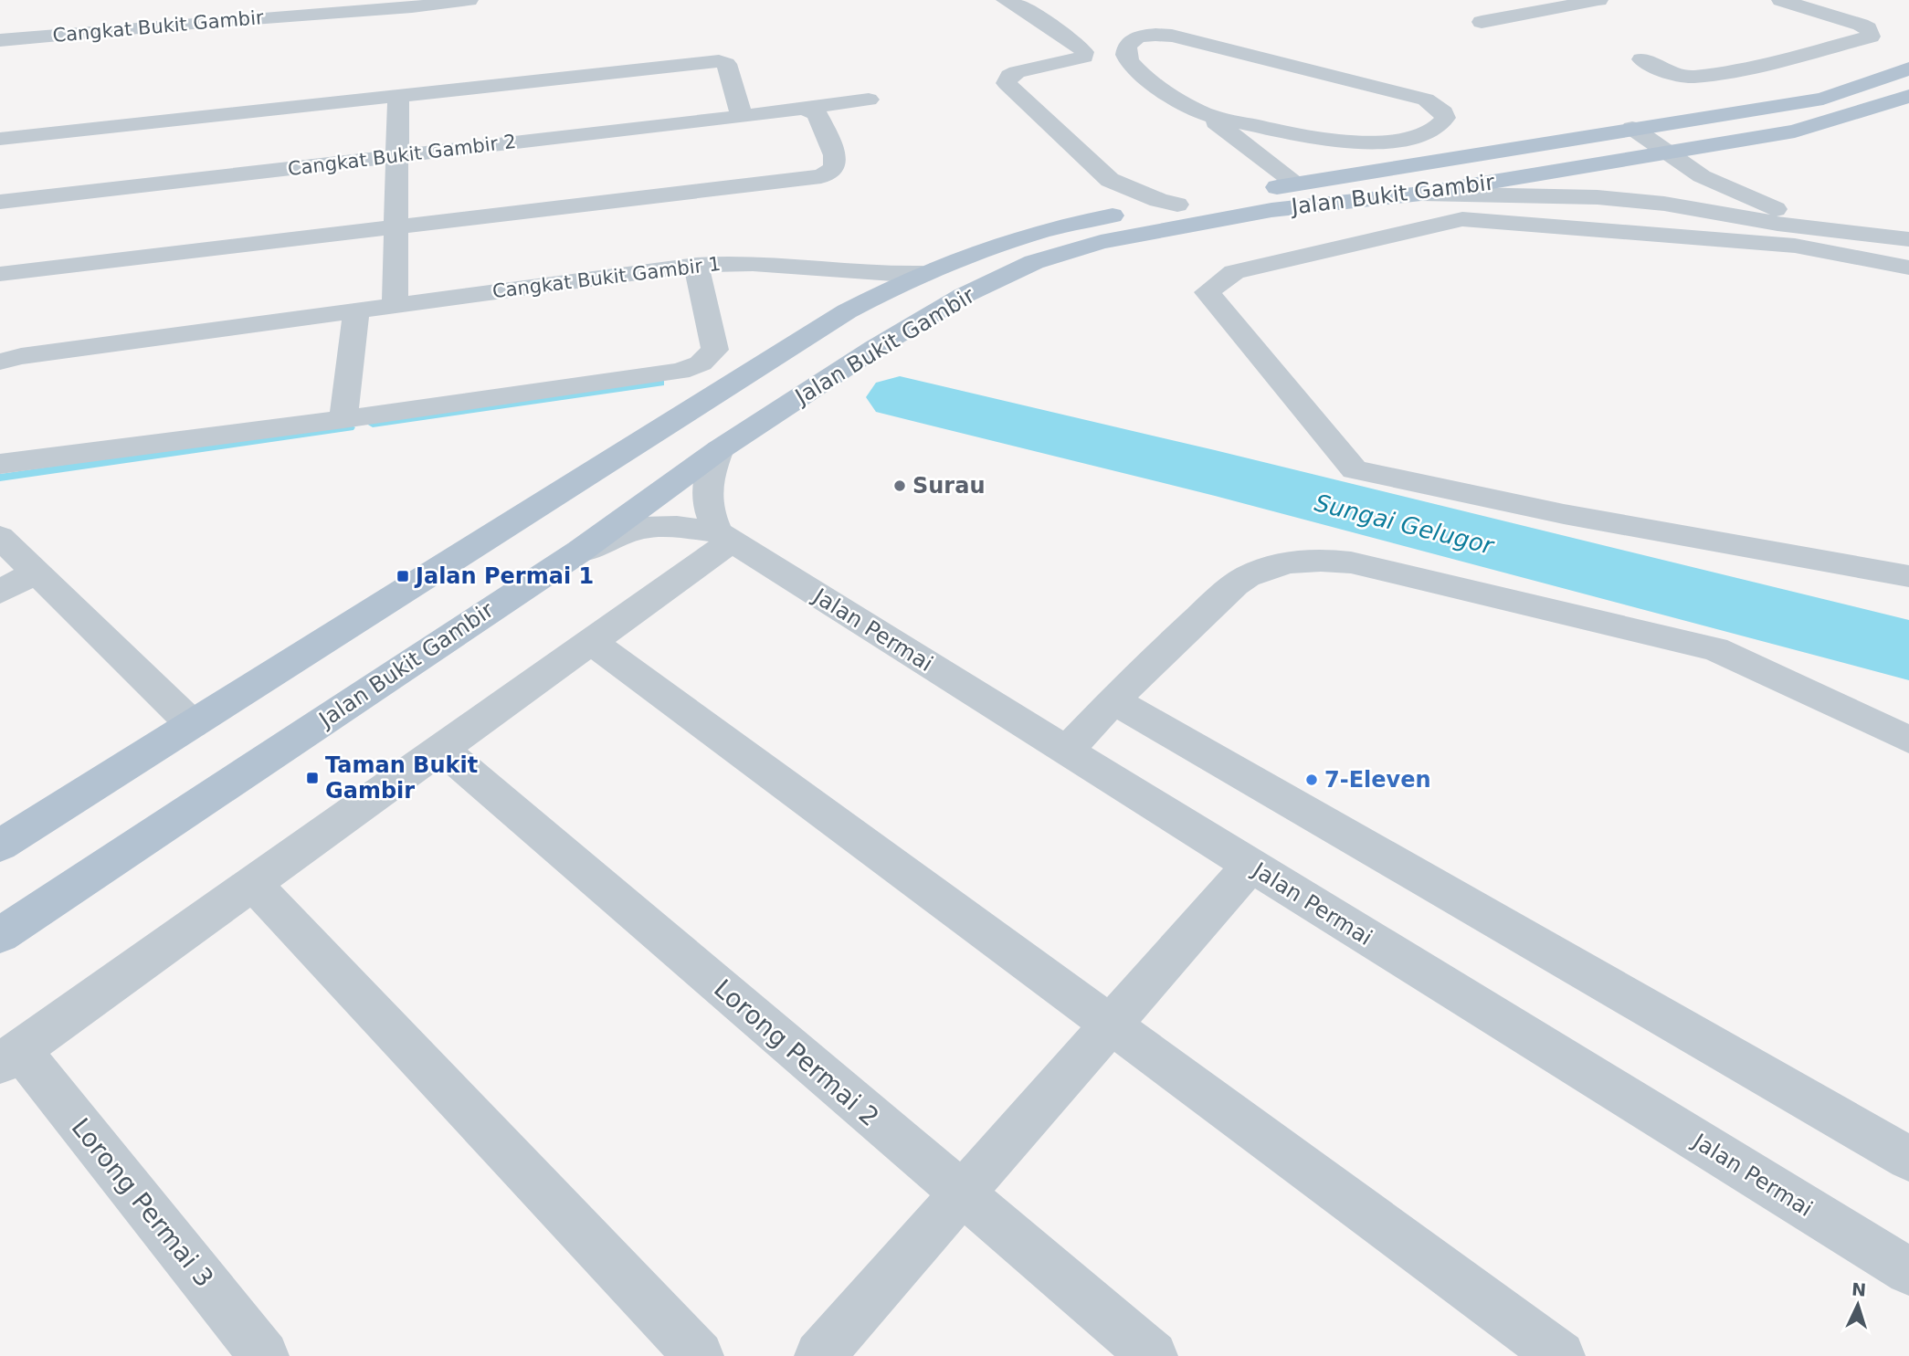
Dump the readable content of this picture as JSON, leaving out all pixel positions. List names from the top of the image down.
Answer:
{
  "streets": {
    "main road": ["Jalan Bukit Gambir"],
    "street": [
      "Cangkat Bukit Gambir",
      "Cangkat Bukit Gambir 2",
      "Cangkat Bukit Gambir 1",
      "Jalan Permai",
      "Lorong Permai 2",
      "Lorong Permai 3"
    ]
  },
  "crossings": [
    ["Jalan Bukit Gambir", "Cangkat Bukit Gambir 1"],
    ["Jalan Bukit Gambir", "Jalan Permai"]
  ],
  "water": ["Sungai Gelugor"],
  "places": {
    "other": ["Surau", "7-Eleven"],
    "transit": ["Jalan Permai 1", "Taman Bukit Gambir"]
  },
  "north": "top"
}
